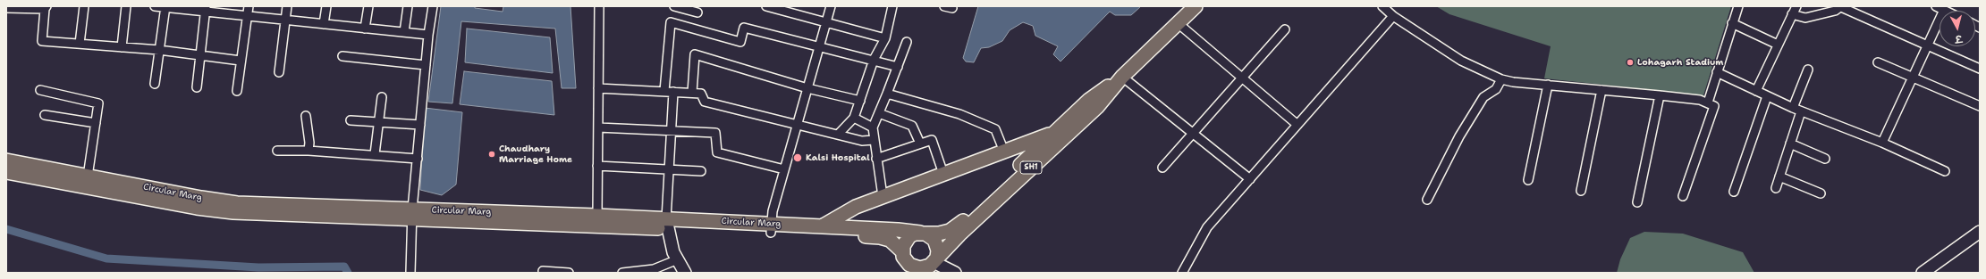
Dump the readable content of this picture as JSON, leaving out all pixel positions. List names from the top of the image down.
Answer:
{
  "streets": {
    "main road": ["SH1", "Circular Marg"]
  },
  "crossings": [
    ["SH1", "Circular Marg"]
  ],
  "places": ["Lohagarh Stadium", "Chaudhary Marriage Home", "Kalsi Hospital"],
  "north": "bottom"
}
